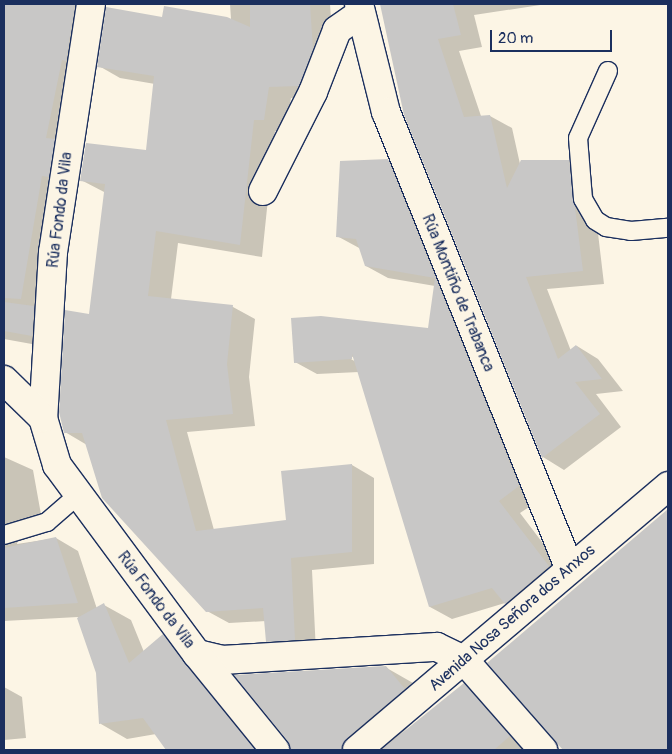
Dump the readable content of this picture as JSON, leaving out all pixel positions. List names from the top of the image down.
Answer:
{
  "streets": {
    "street": ["Rúa Fondo da Vila", "Rúa Montiño de Trabanca", "Avenida Nosa Señora dos Anxos"]
  },
  "crossings": [
    ["Rúa Fondo da Vila", "Avenida Nosa Señora dos Anxos"],
    ["Rúa Montiño de Trabanca", "Avenida Nosa Señora dos Anxos"]
  ],
  "scale_bar": "20 m"
}
